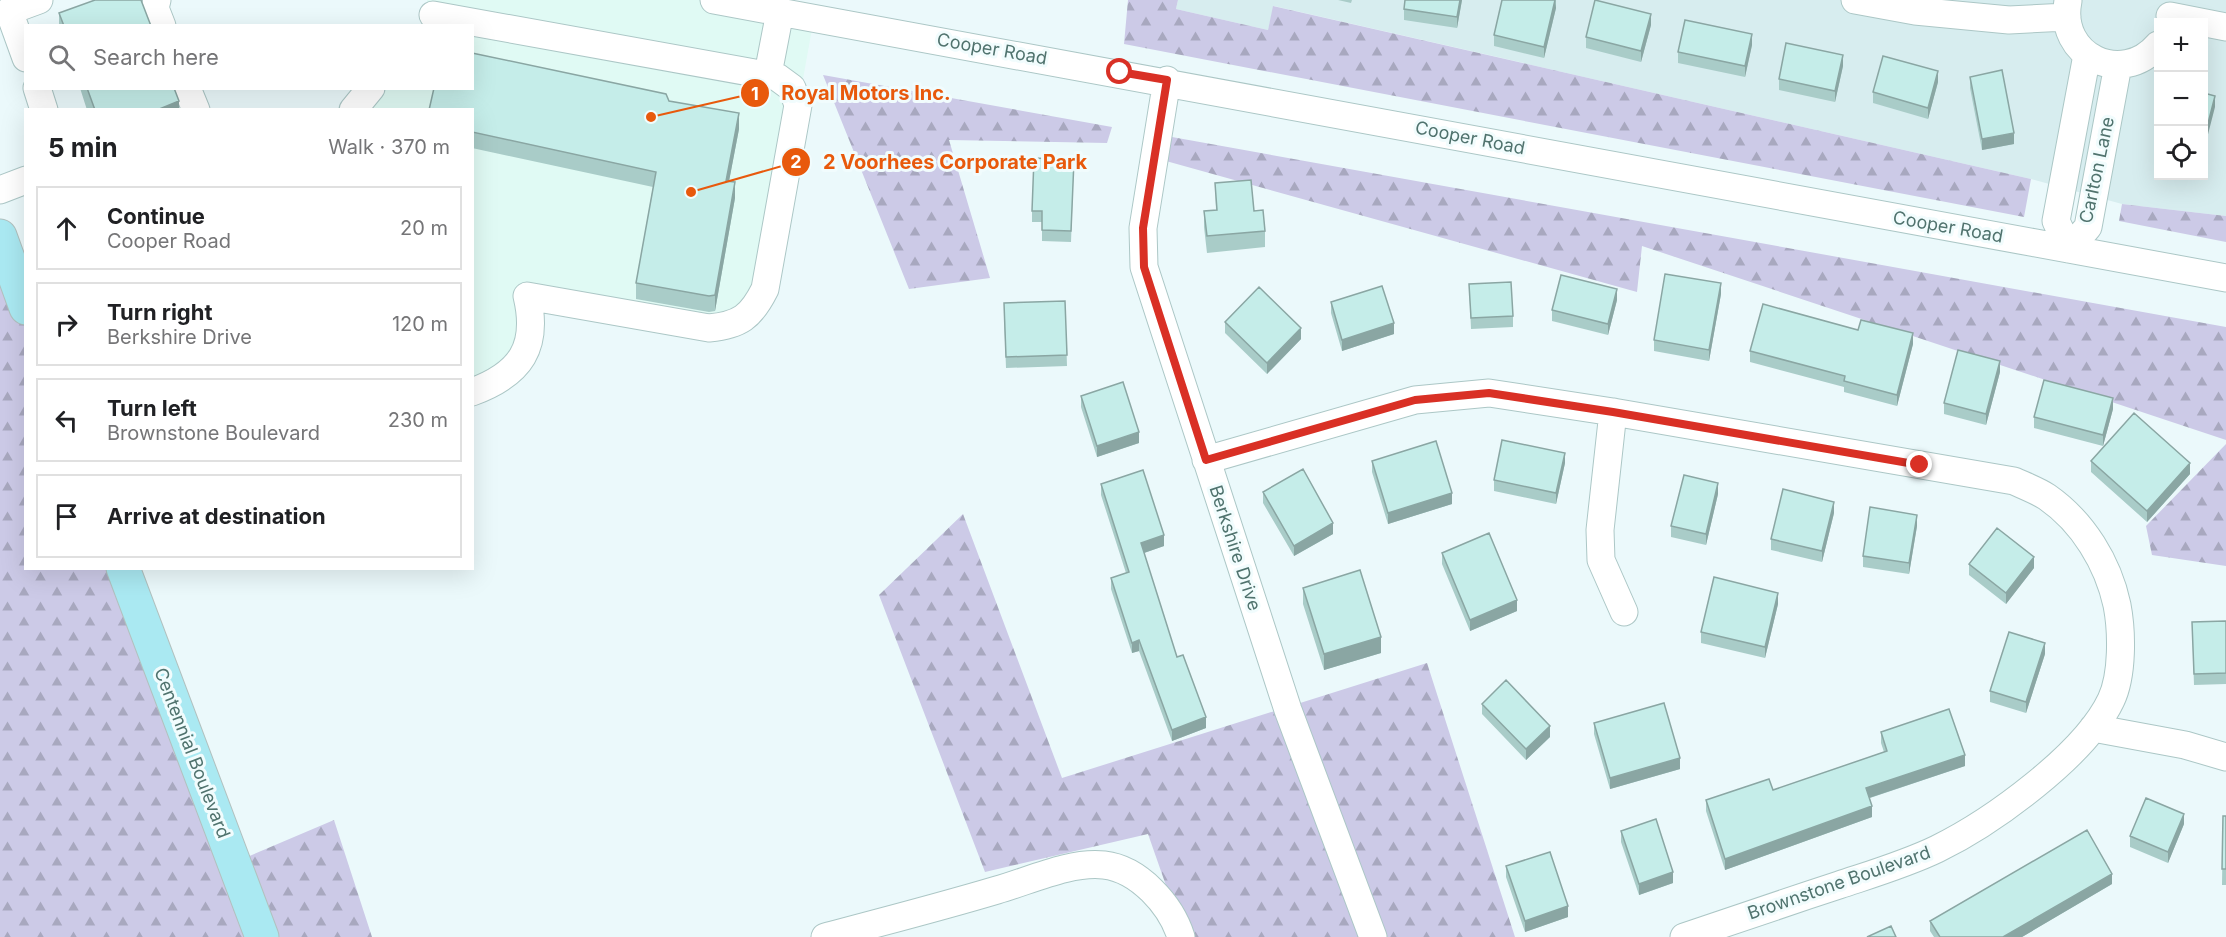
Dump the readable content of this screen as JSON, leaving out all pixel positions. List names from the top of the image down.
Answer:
{
  "streets": {
    "main road": ["Centennial Boulevard"],
    "street": [
      "Cooper Road",
      "Carlton Lane",
      "Berkshire Drive",
      "Brownstone Boulevard"
    ]
  },
  "crossings": [
    ["Cooper Road", "Carlton Lane"],
    ["Cooper Road", "Berkshire Drive"],
    ["Berkshire Drive", "Brownstone Boulevard"]
  ],
  "places": ["Royal Motors Inc.", "2 Voorhees Corporate Park"],
  "page": {
    "map_buttons": ["+", "−"],
    "search": "Search here",
    "heading": ["5 min", "Walk · 370 m"],
    "list": [
      ["Continue", "Cooper Road", "20 m"],
      ["Turn right", "Berkshire Drive", "120 m"],
      ["Turn left", "Brownstone Boulevard", "230 m"],
      "Arrive at destination"
    ]
  }
}
